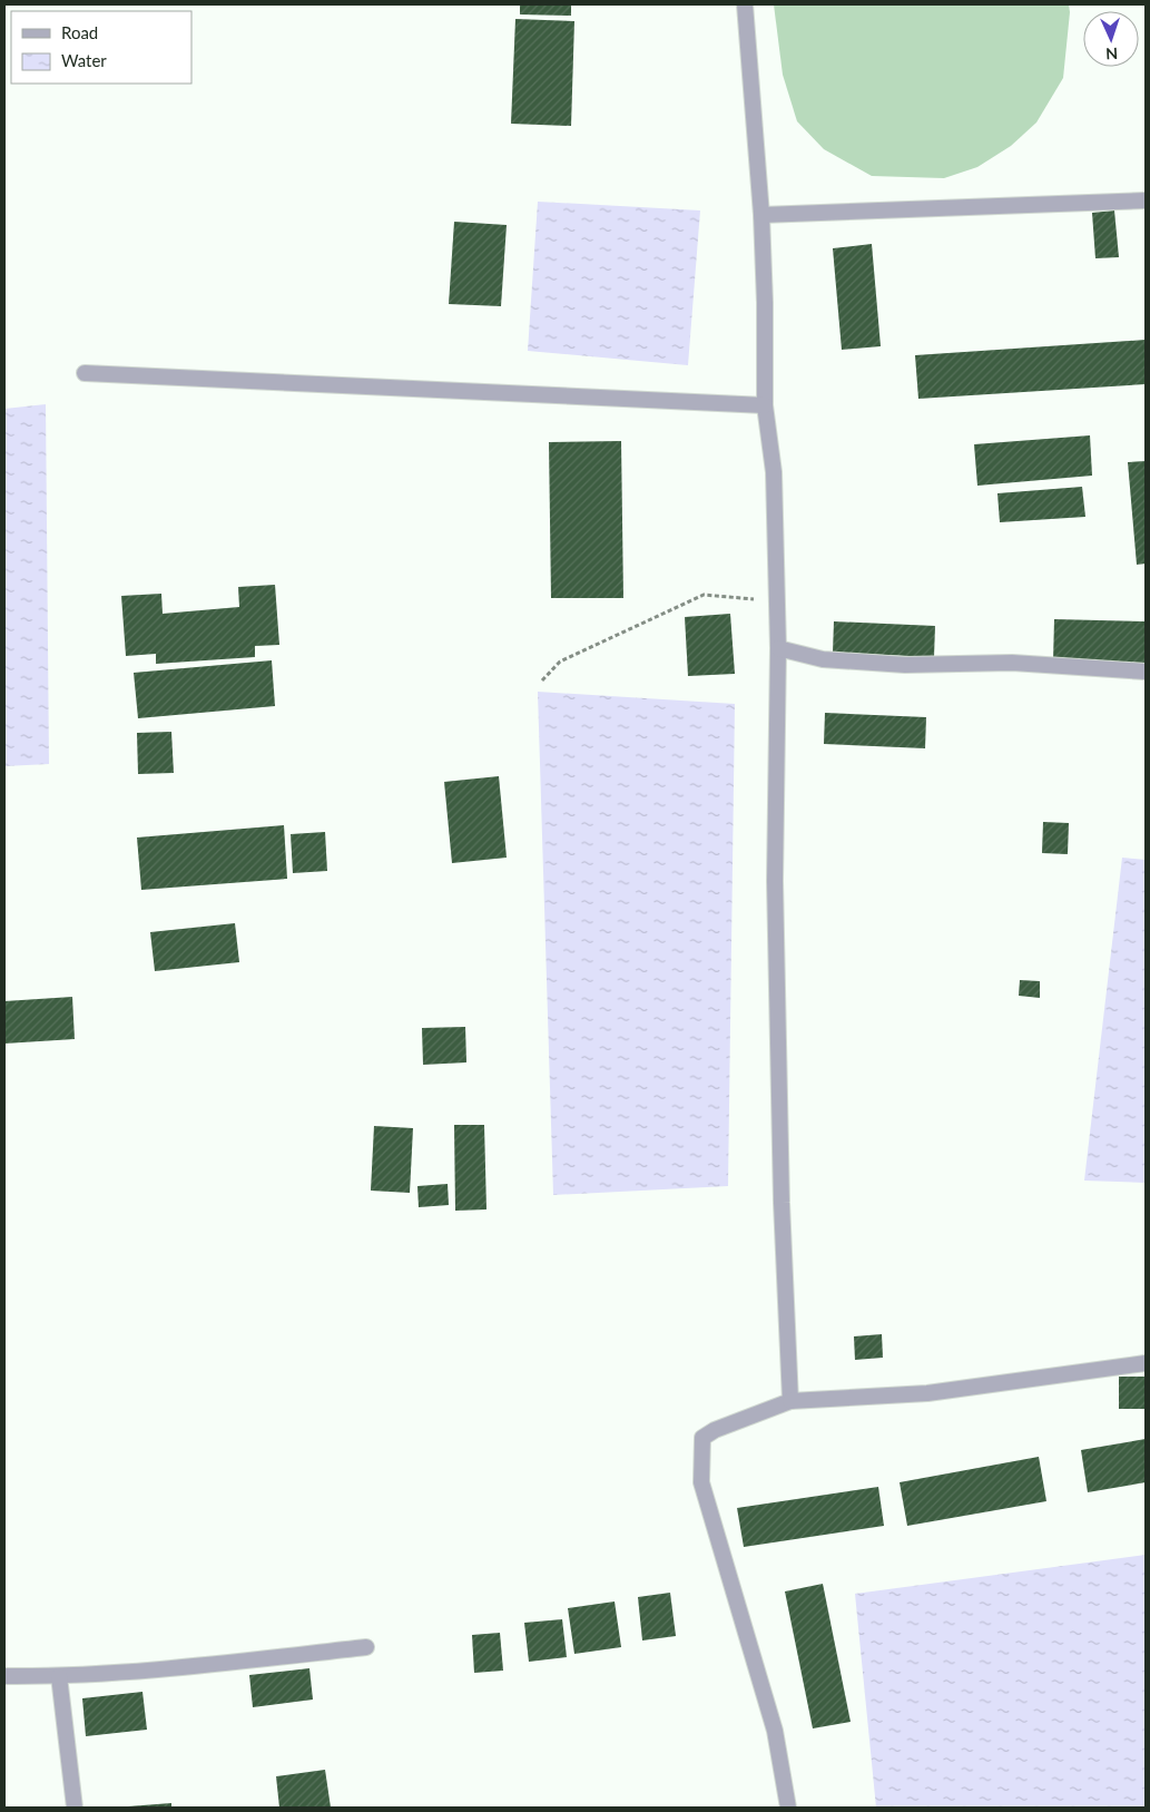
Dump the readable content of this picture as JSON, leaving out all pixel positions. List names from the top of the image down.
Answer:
{
  "legend": ["Road", "Water"],
  "north": "bottom"
}
